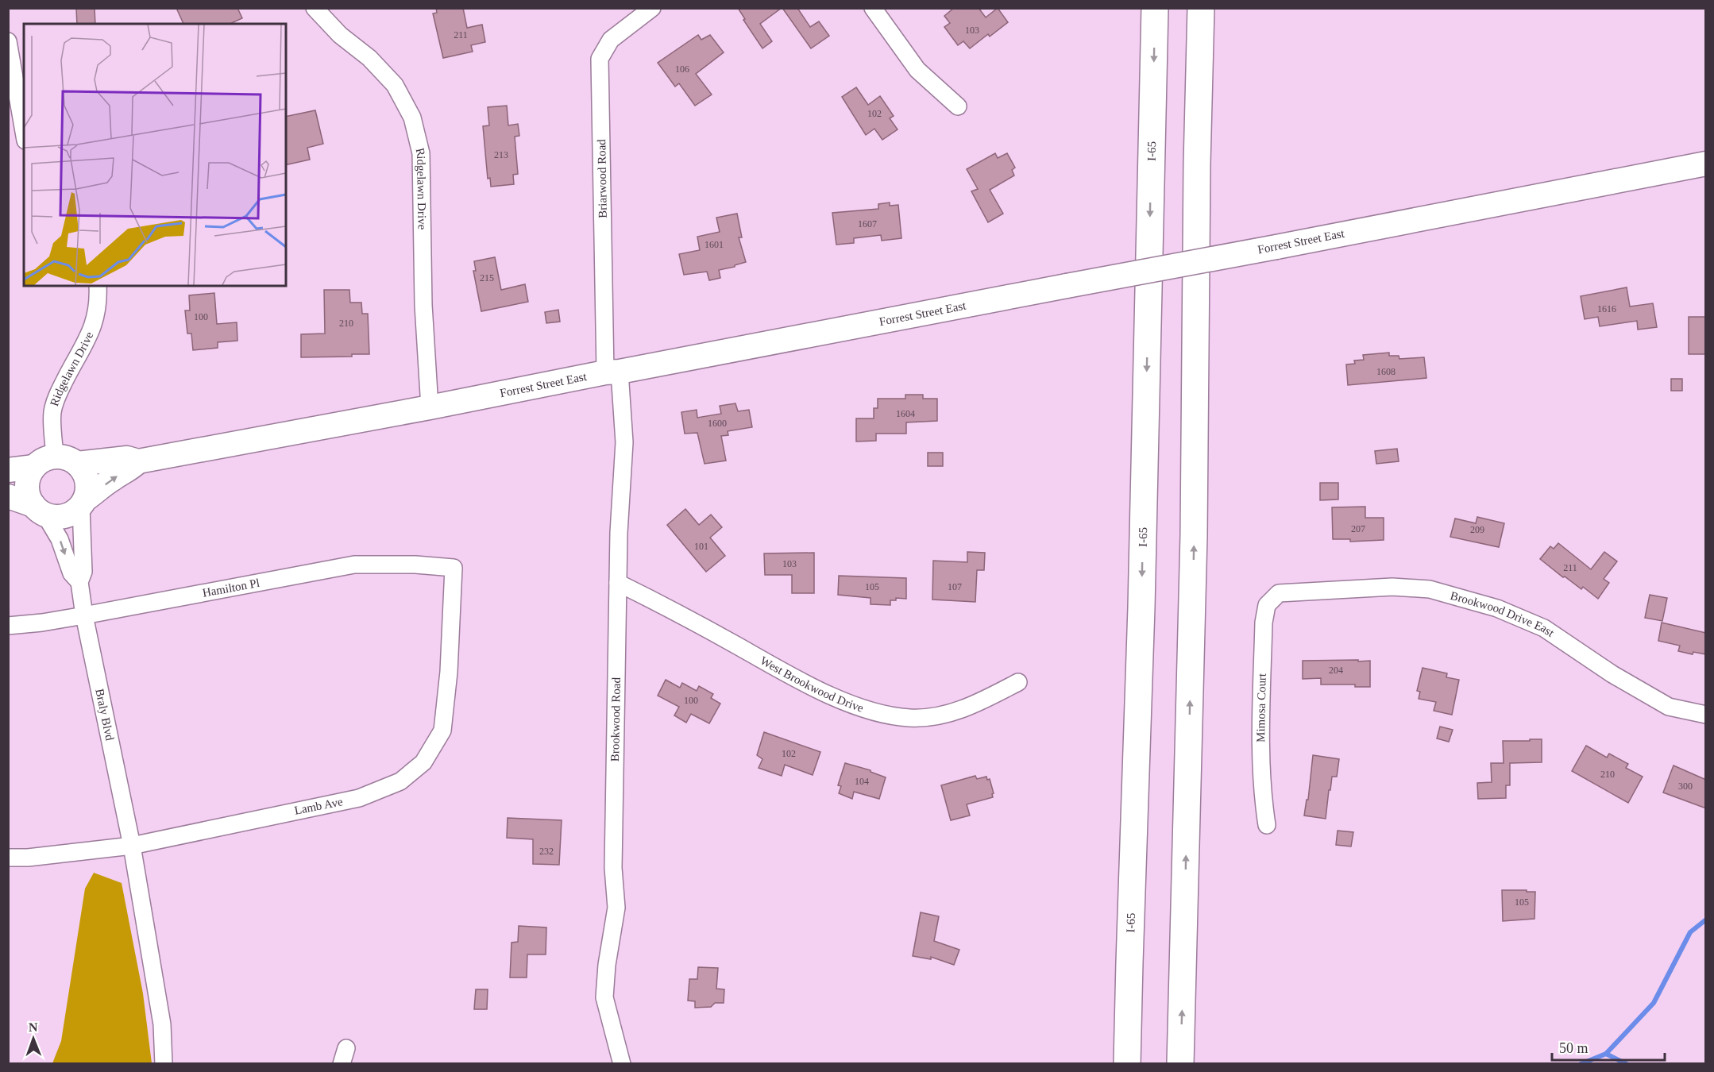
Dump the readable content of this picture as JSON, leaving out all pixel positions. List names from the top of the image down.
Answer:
{
  "streets": {
    "highway": ["I-65"],
    "street": [
      "Briarwood Road",
      "Ridgelawn Drive",
      "Forrest Street East",
      "Hamilton Pl",
      "Brookwood Drive East",
      "West Brookwood Drive",
      "Mimosa Court",
      "Braly Blvd",
      "Brookwood Road",
      "Lamb Ave"
    ]
  },
  "crossings": [
    ["Briarwood Road", "Forrest Street East"],
    ["Briarwood Road", "Brookwood Road"],
    ["Ridgelawn Drive", "Forrest Street East"],
    ["Forrest Street East", "Brookwood Road"],
    ["Hamilton Pl", "Braly Blvd"],
    ["Hamilton Pl", "Lamb Ave"],
    ["Brookwood Drive East", "Mimosa Court"],
    ["West Brookwood Drive", "Brookwood Road"],
    ["Braly Blvd", "Lamb Ave"]
  ],
  "house_numbers": [
    "103",
    "211",
    "106",
    "102",
    "213",
    "1607",
    "1601",
    "215",
    "1616",
    "100",
    "210",
    "1608",
    "1604",
    "1600",
    "207",
    "209",
    "101",
    "103",
    "211",
    "105",
    "107",
    "204",
    "100",
    "102",
    "210",
    "104",
    "300",
    "232",
    "105"
  ],
  "scale_bar": "50 m",
  "north": "top"
}
